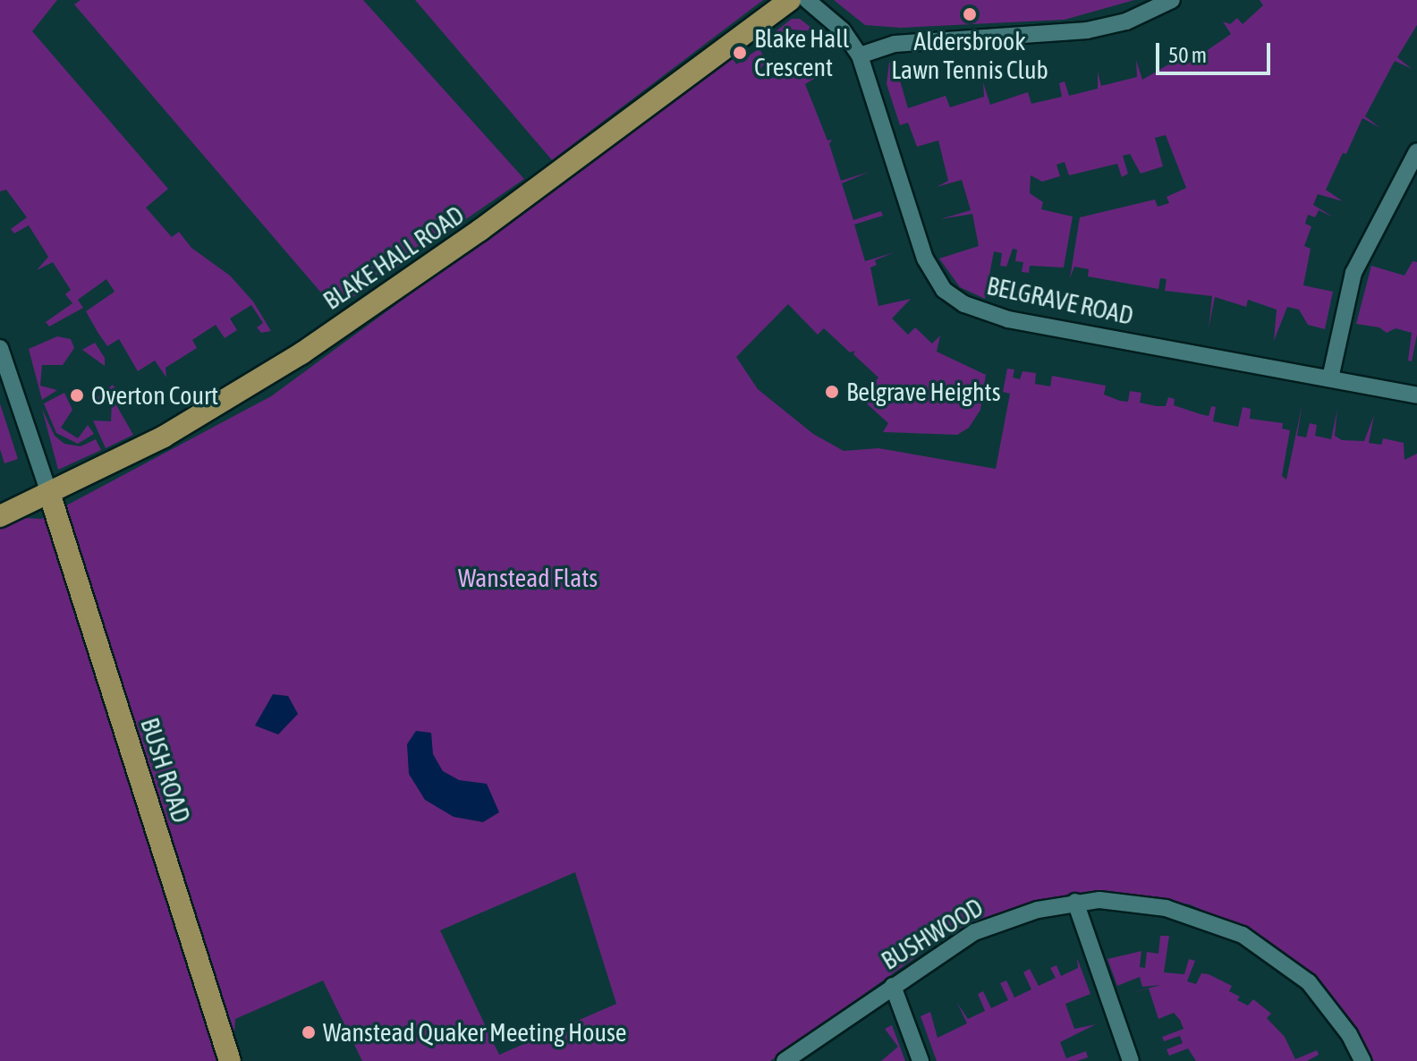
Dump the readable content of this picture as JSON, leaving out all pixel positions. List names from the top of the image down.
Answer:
{
  "streets": {
    "main road": ["BLAKE HALL ROAD", "BUSH ROAD"],
    "street": ["BELGRAVE ROAD", "BUSHWOOD"]
  },
  "crossings": [
    ["BLAKE HALL ROAD", "BUSH ROAD"]
  ],
  "parks": ["Wanstead Flats"],
  "places": [
    "Aldersbrook Lawn Tennis Club",
    "Blake Hall Crescent",
    "Belgrave Heights",
    "Overton Court",
    "Wanstead Quaker Meeting House"
  ],
  "scale_bar": "50 m"
}
